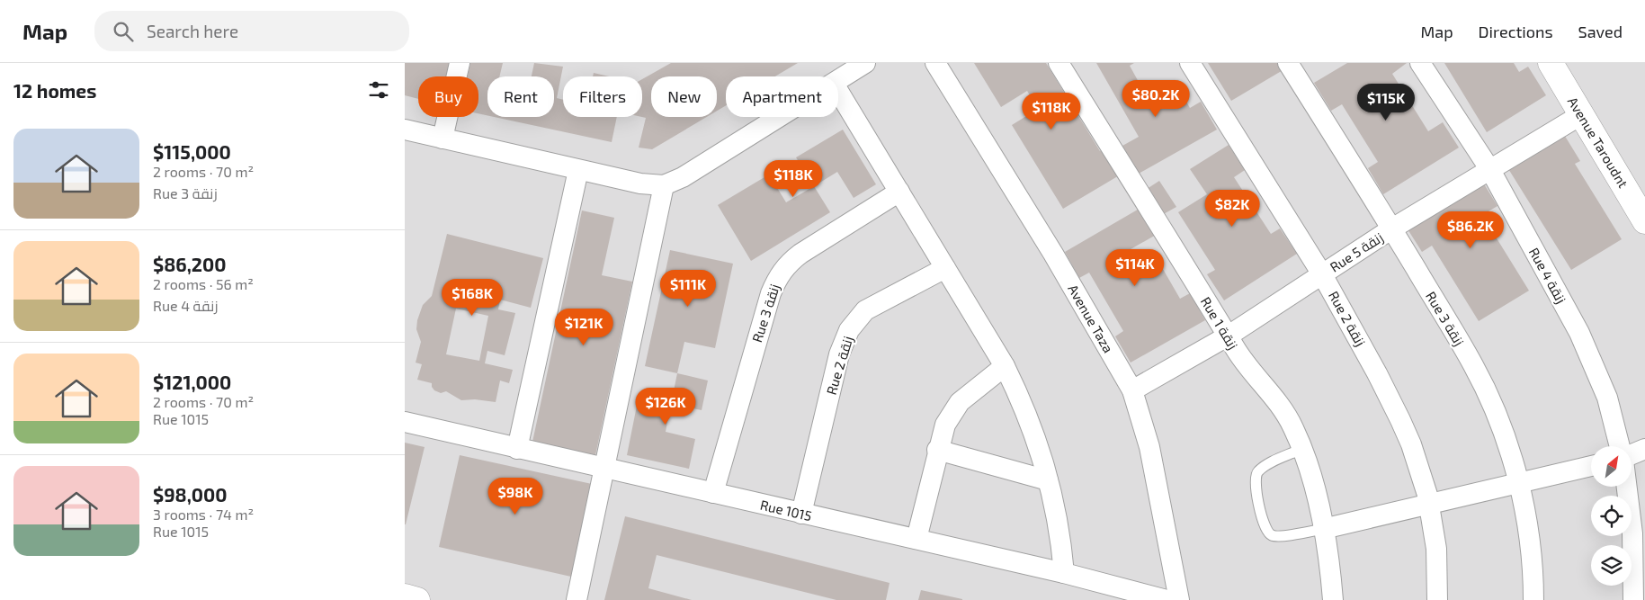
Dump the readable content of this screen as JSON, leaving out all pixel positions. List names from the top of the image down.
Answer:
{
  "streets": {
    "street": [
      "Avenue Taroudnt",
      "Rue 5 زنقة",
      "Rue 4 زنقة",
      "Rue 3 زنقة",
      "Avenue Taza",
      "Rue 2 زنقة",
      "Rue 1 زنقة",
      "Rue 1015"
    ]
  },
  "crossings": [
    ["Avenue Taroudnt", "Rue 5 زنقة"],
    ["Rue 5 زنقة", "Rue 4 زنقة"],
    ["Rue 5 زنقة", "Rue 3 زنقة"],
    ["Rue 5 زنقة", "Avenue Taza"],
    ["Rue 5 زنقة", "Rue 2 زنقة"],
    ["Rue 5 زنقة", "Rue 1 زنقة"],
    ["Rue 3 زنقة", "Rue 1015"],
    ["Rue 2 زنقة", "Rue 1015"]
  ],
  "north": "top right",
  "page": {
    "header": "Map",
    "search": "Search here",
    "nav": ["Map", "Directions", "Saved"],
    "heading": "12 homes",
    "chip": [
      "Buy",
      "Rent",
      "Filters",
      "New",
      "Apartment"
    ],
    "price": [
      "$80.2K",
      "$115K",
      "$118K",
      "$118K",
      "$82K",
      "$86.2K",
      "$114K",
      "$111K",
      "$168K",
      "$121K",
      "$126K",
      "$98K"
    ],
    "list": [
      {
        "name": "$115,000",
        "note": "2 rooms · 70 m² · Rue 3 زنقة"
      },
      {
        "name": "$86,200",
        "note": "2 rooms · 56 m² · Rue 4 زنقة"
      },
      {
        "name": "$121,000",
        "note": "2 rooms · 70 m² · Rue 1015"
      },
      {
        "name": "$98,000",
        "note": "3 rooms · 74 m² · Rue 1015"
      }
    ]
  }
}
